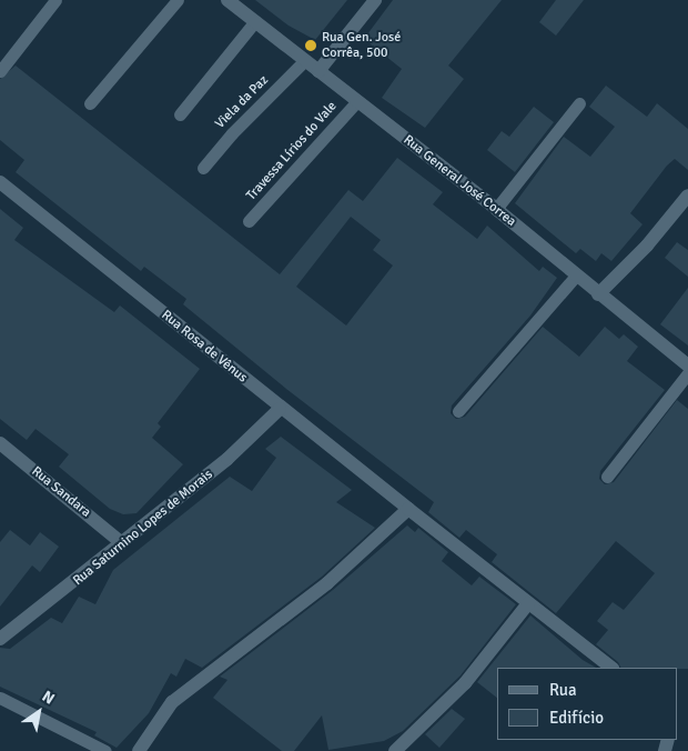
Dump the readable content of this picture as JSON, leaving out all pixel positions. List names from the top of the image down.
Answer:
{
  "streets": {
    "street": [
      "Rua General José Correa",
      "Rua Rosa de Vênus",
      "Rua Sandara",
      "Rua Saturnino Lopes de Morais"
    ],
    "lane": ["Viela da Paz", "Travessa Lírios do Vale"]
  },
  "crossings": [
    ["Viela da Paz", "Rua General José Correa"],
    ["Travessa Lírios do Vale", "Rua General José Correa"],
    ["Rua Rosa de Vênus", "Rua Saturnino Lopes de Morais"],
    ["Rua Sandara", "Rua Saturnino Lopes de Morais"]
  ],
  "places": ["Rua Gen. José Corrêa, 500"],
  "legend": ["Rua", "Edifício"],
  "north": "top right"
}
